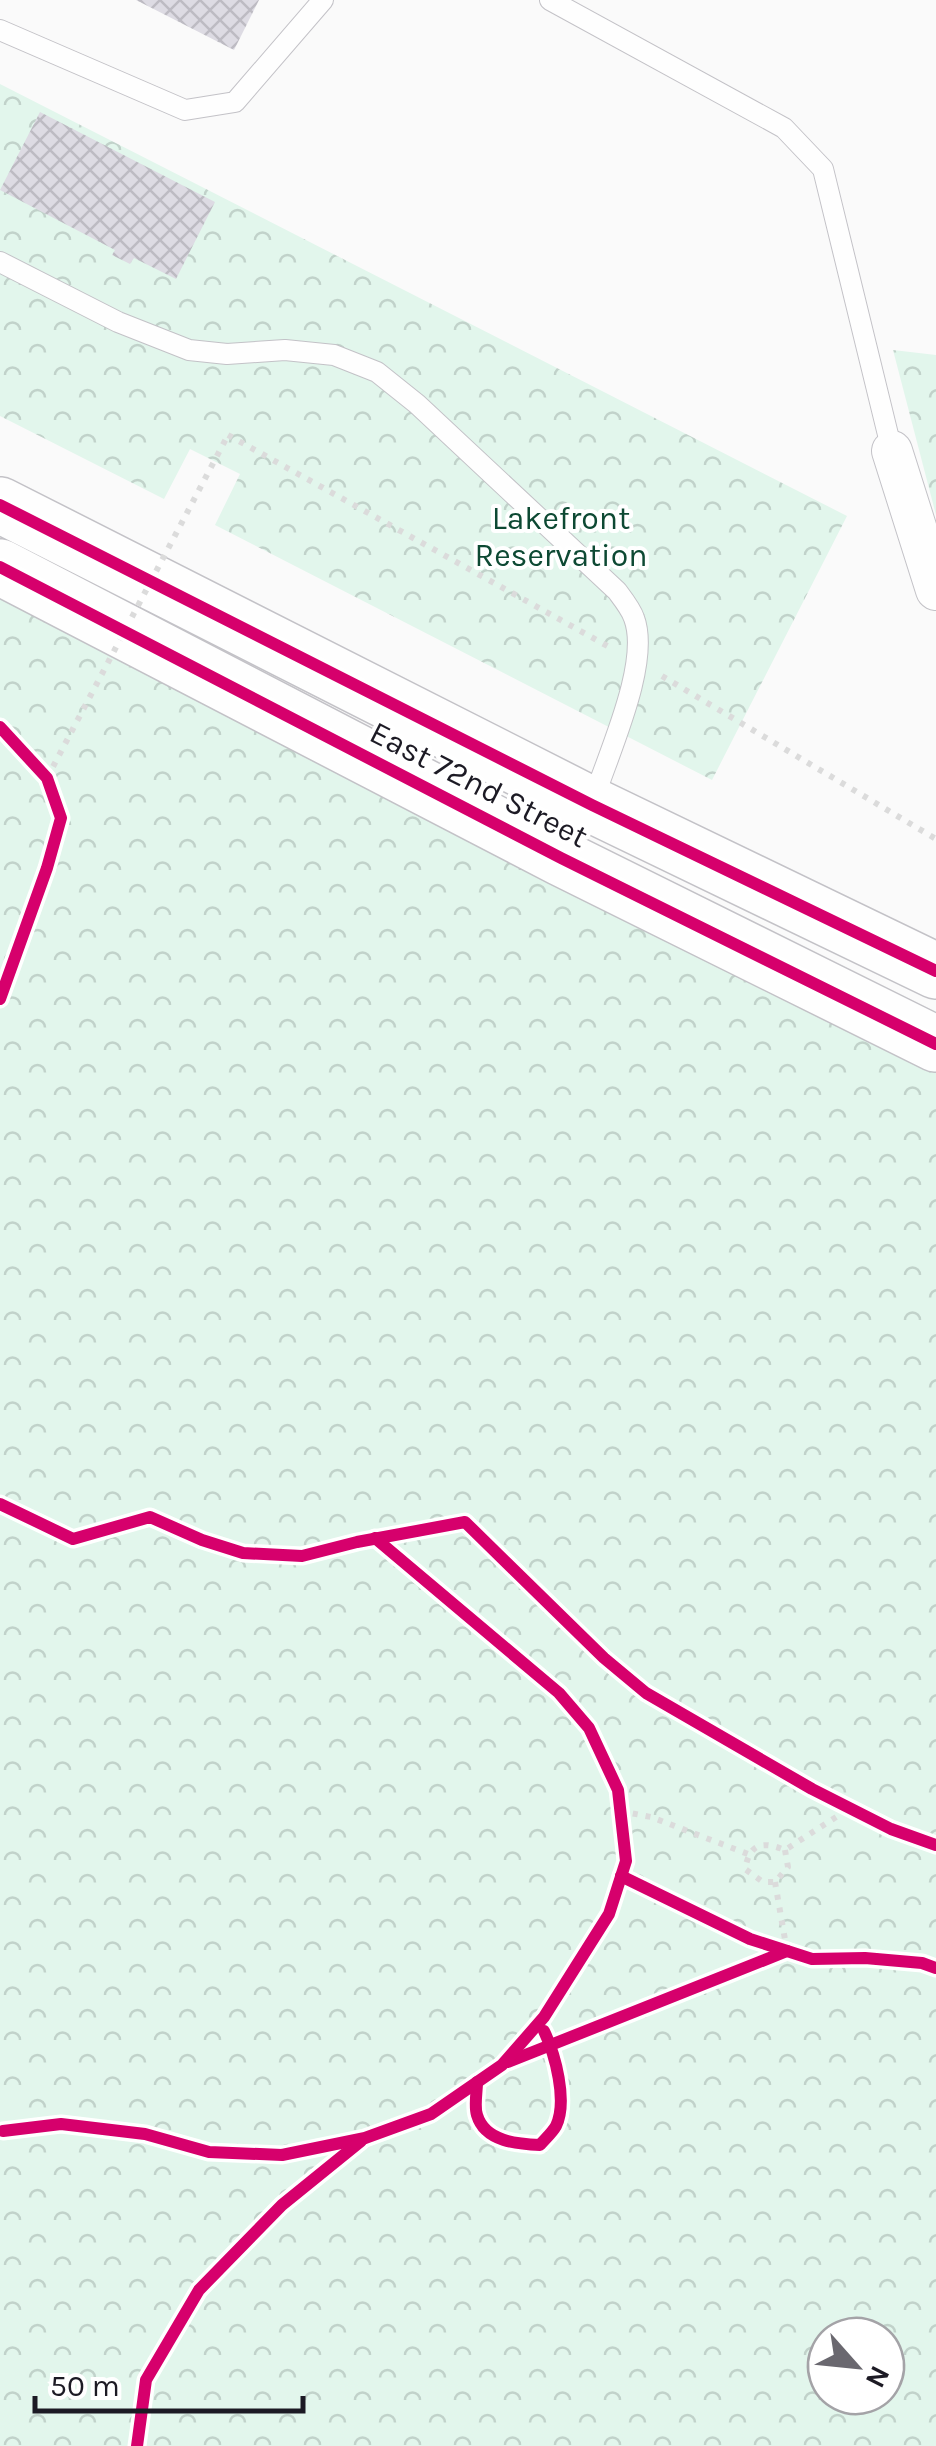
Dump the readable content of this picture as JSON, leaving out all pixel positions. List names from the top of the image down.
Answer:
{
  "streets": {
    "main road": ["East 72nd Street"]
  },
  "parks": ["Lakefront Reservation"],
  "scale_bar": "50 m",
  "north": "bottom right"
}
